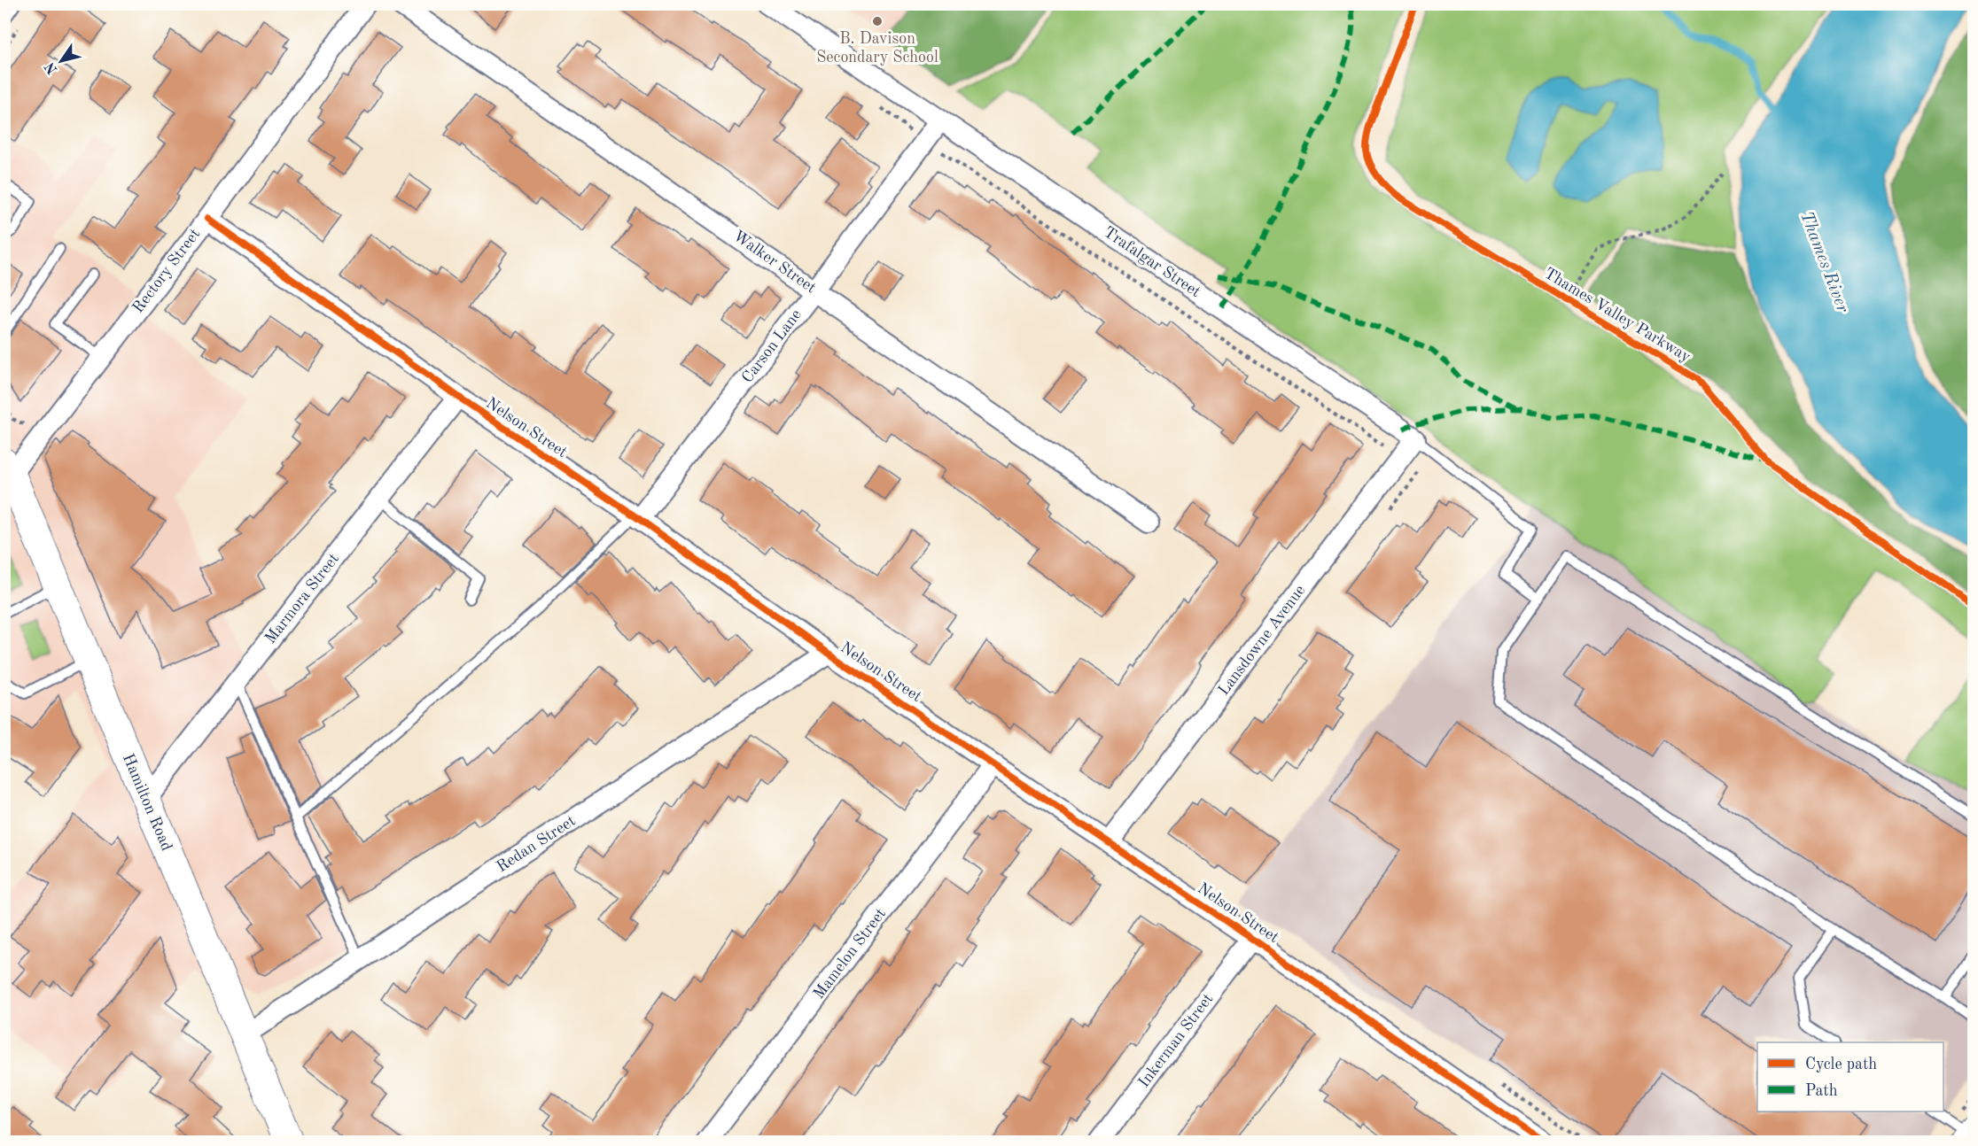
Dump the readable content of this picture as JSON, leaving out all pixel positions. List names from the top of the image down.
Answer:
{
  "streets": {
    "main road": ["Hamilton Road"],
    "street": [
      "Walker Street",
      "Trafalgar Street",
      "Rectory Street",
      "Carson Lane",
      "Nelson Street",
      "Marmora Street",
      "Lansdowne Avenue",
      "Redan Street",
      "Mamelon Street",
      "Inkerman Street"
    ],
    "cycle path": ["Thames Valley Parkway"]
  },
  "crossings": [
    ["Walker Street", "Carson Lane"],
    ["Trafalgar Street", "Carson Lane"],
    ["Trafalgar Street", "Lansdowne Avenue"],
    ["Rectory Street", "Nelson Street"],
    ["Rectory Street", "Hamilton Road"],
    ["Carson Lane", "Nelson Street"],
    ["Nelson Street", "Marmora Street"],
    ["Nelson Street", "Lansdowne Avenue"],
    ["Nelson Street", "Redan Street"],
    ["Nelson Street", "Mamelon Street"],
    ["Nelson Street", "Inkerman Street"],
    ["Marmora Street", "Hamilton Road"],
    ["Hamilton Road", "Redan Street"]
  ],
  "water": ["Thames River"],
  "places": ["B. Davison Secondary School"],
  "legend": ["Cycle path", "Path"],
  "north": "bottom left"
}
